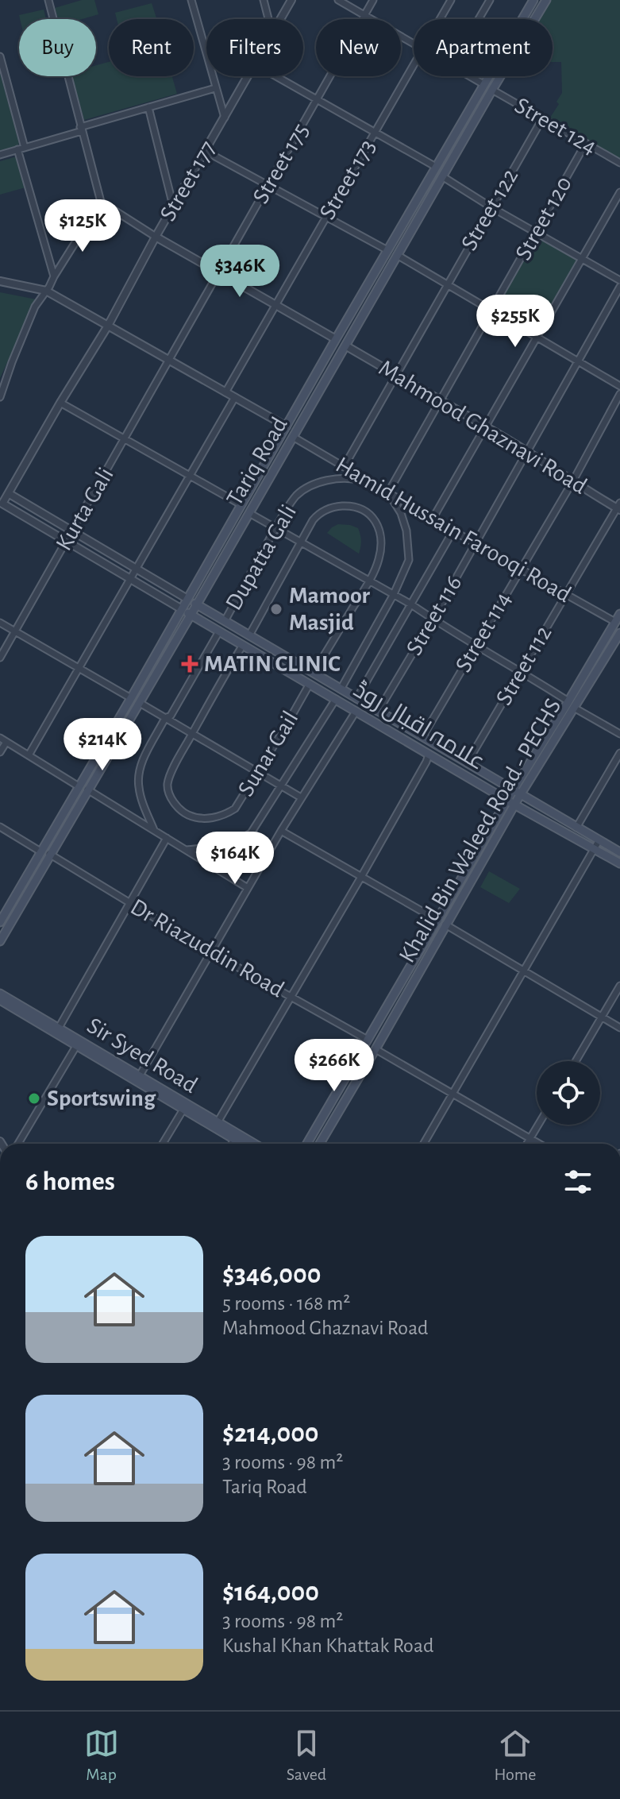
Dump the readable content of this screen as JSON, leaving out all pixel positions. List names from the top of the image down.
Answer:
{
  "streets": {
    "main road": [
      "Tariq Road",
      "علامہ اقبال روڈ",
      "Khalid Bin Waleed Road - PECHS",
      "Sir Syed Road"
    ],
    "street": [
      "Street 124",
      "Street 175",
      "Street 173",
      "Street 177",
      "Street 122",
      "Street 120",
      "Mahmood Ghaznavi Road",
      "Kurta Gali",
      "Hamid Hussain Farooqi Road",
      "Dupatta Gali",
      "Street 116",
      "Street 114",
      "Street 112",
      "Sunar Gail",
      "Dr Riazuddin Road"
    ]
  },
  "crossings": [
    ["Street 124", "Street 122"],
    ["Street 124", "Street 120"],
    ["Street 124", "Tariq Road"],
    ["Street 175", "Kurta Gali"],
    ["Street 177", "علامہ اقبال روڈ"],
    ["Street 122", "Mahmood Ghaznavi Road"],
    ["Street 122", "Hamid Hussain Farooqi Road"],
    ["Street 120", "Mahmood Ghaznavi Road"],
    ["Street 120", "Hamid Hussain Farooqi Road"],
    ["Mahmood Ghaznavi Road", "Tariq Road"],
    ["Mahmood Ghaznavi Road", "Street 116"],
    ["Mahmood Ghaznavi Road", "Street 114"],
    ["Mahmood Ghaznavi Road", "Street 112"],
    ["Tariq Road", "Hamid Hussain Farooqi Road"],
    ["Tariq Road", "علامہ اقبال روڈ"],
    ["Tariq Road", "Dr Riazuddin Road"],
    ["Kurta Gali", "علامہ اقبال روڈ"],
    ["Hamid Hussain Farooqi Road", "Dupatta Gali"],
    ["Hamid Hussain Farooqi Road", "Street 116"],
    ["Hamid Hussain Farooqi Road", "Street 114"],
    ["Hamid Hussain Farooqi Road", "Street 112"],
    ["Hamid Hussain Farooqi Road", "Khalid Bin Waleed Road - PECHS"],
    ["Dupatta Gali", "علامہ اقبال روڈ"],
    ["Street 116", "علامہ اقبال روڈ"],
    ["Street 114", "علامہ اقبال روڈ"],
    ["Street 112", "علامہ اقبال روڈ"],
    ["علامہ اقبال روڈ", "Sunar Gail"],
    ["علامہ اقبال روڈ", "Khalid Bin Waleed Road - PECHS"],
    ["Khalid Bin Waleed Road - PECHS", "Dr Riazuddin Road"]
  ],
  "places": {
    "other": ["Mamoor Masjid", "Sportswing"],
    "health": ["MATIN CLINIC"]
  },
  "page": {
    "chip": [
      "Buy",
      "Rent",
      "Filters",
      "New",
      "Apartment"
    ],
    "price": [
      "$125K",
      "$346K",
      "$255K",
      "$214K",
      "$164K",
      "$266K"
    ],
    "heading": "6 homes",
    "list": [
      {
        "name": "$346,000",
        "note": "5 rooms · 168 m² · Mahmood Ghaznavi Road"
      },
      {
        "name": "$214,000",
        "note": "3 rooms · 98 m² · Tariq Road"
      },
      {
        "name": "$164,000",
        "note": "3 rooms · 98 m² · Kushal Khan Khattak Road"
      }
    ],
    "tabs": ["Map", "Saved", "Home"]
  }
}
